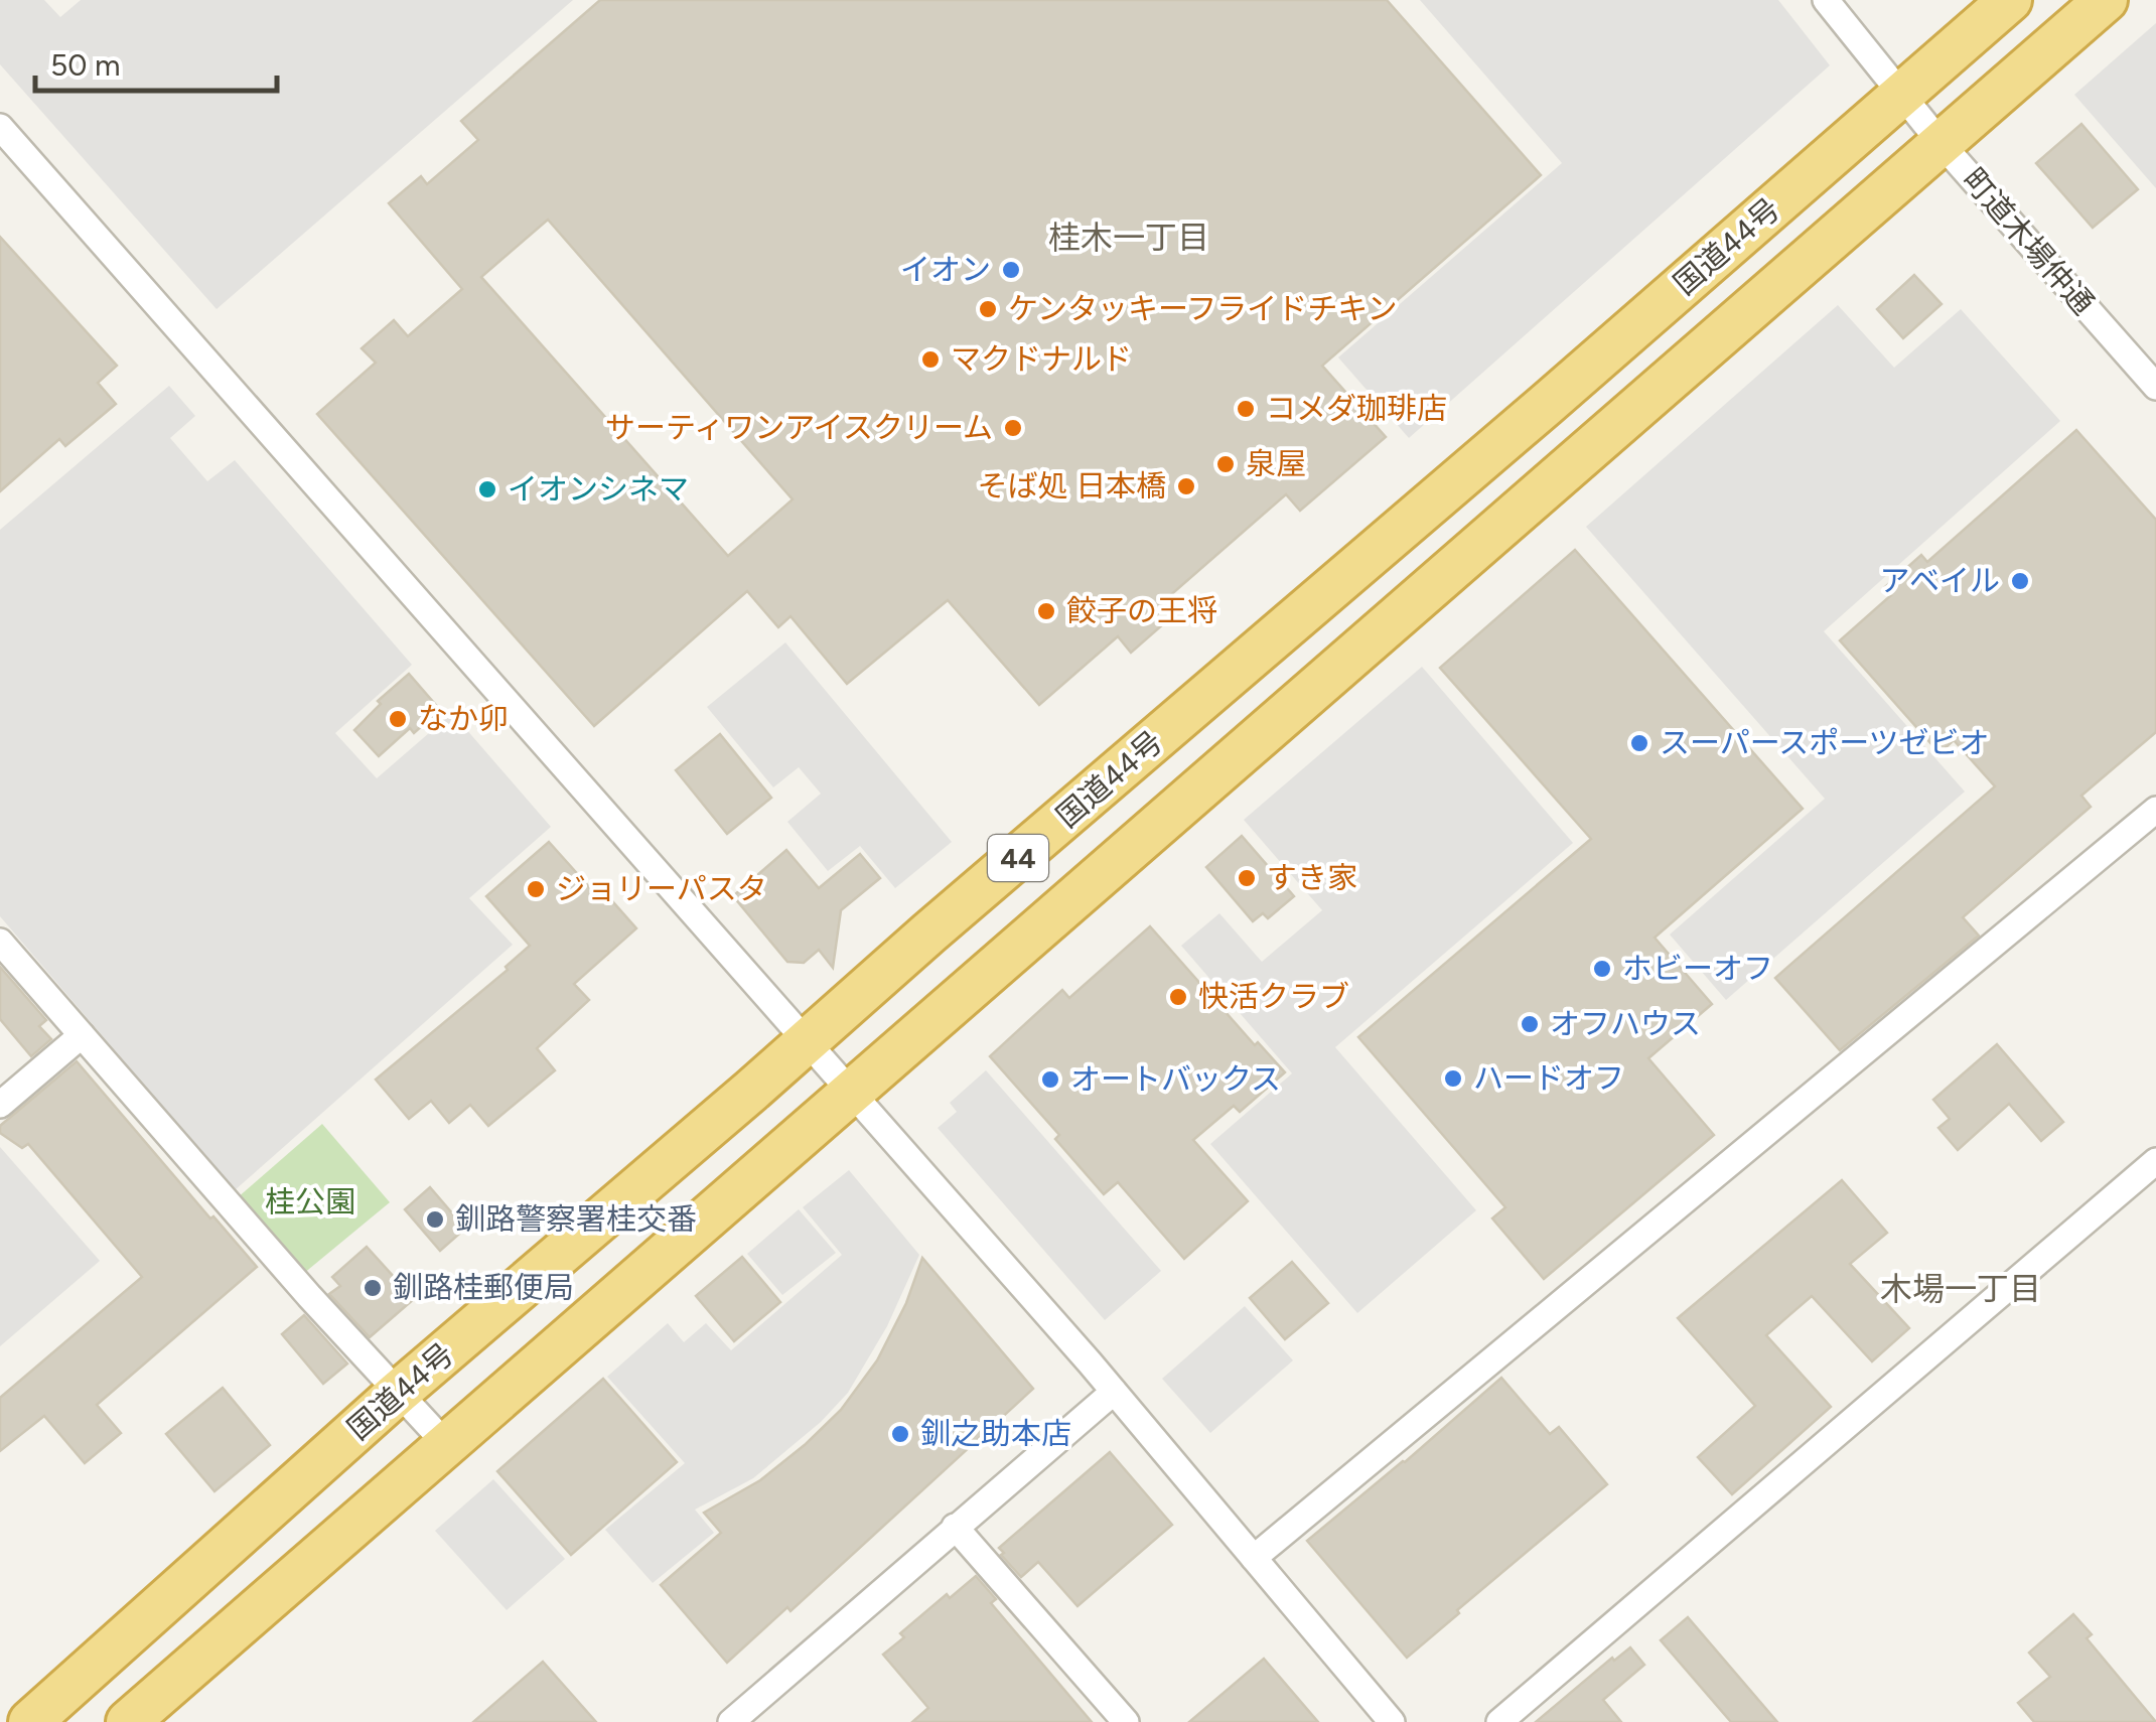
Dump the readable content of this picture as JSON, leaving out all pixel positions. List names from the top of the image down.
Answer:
{
  "streets": {
    "highway": ["国道44号", "44"],
    "street": ["町道木場仲通"]
  },
  "crossings": [
    ["町道木場仲通", "国道44号"]
  ],
  "districts": ["桂木一丁目", "木場一丁目"],
  "parks": ["桂公園"],
  "places": [
    "イオン",
    "ケンタッキーフライドチキン",
    "マクドナルド",
    "コメダ珈琲店",
    "サーティワンアイスクリーム",
    "泉屋",
    "そば処 日本橋",
    "イオンシネマ",
    "アベイル",
    "餃子の王将",
    "なか卯",
    "スーパースポーツゼビオ",
    "すき家",
    "ジョリーパスタ",
    "ホビーオフ",
    "快活クラブ",
    "オフハウス",
    "ハードオフ",
    "オートバックス",
    "釧路警察署桂交番",
    "釧路桂郵便局",
    "釧之助本店"
  ],
  "scale_bar": "50 m"
}
